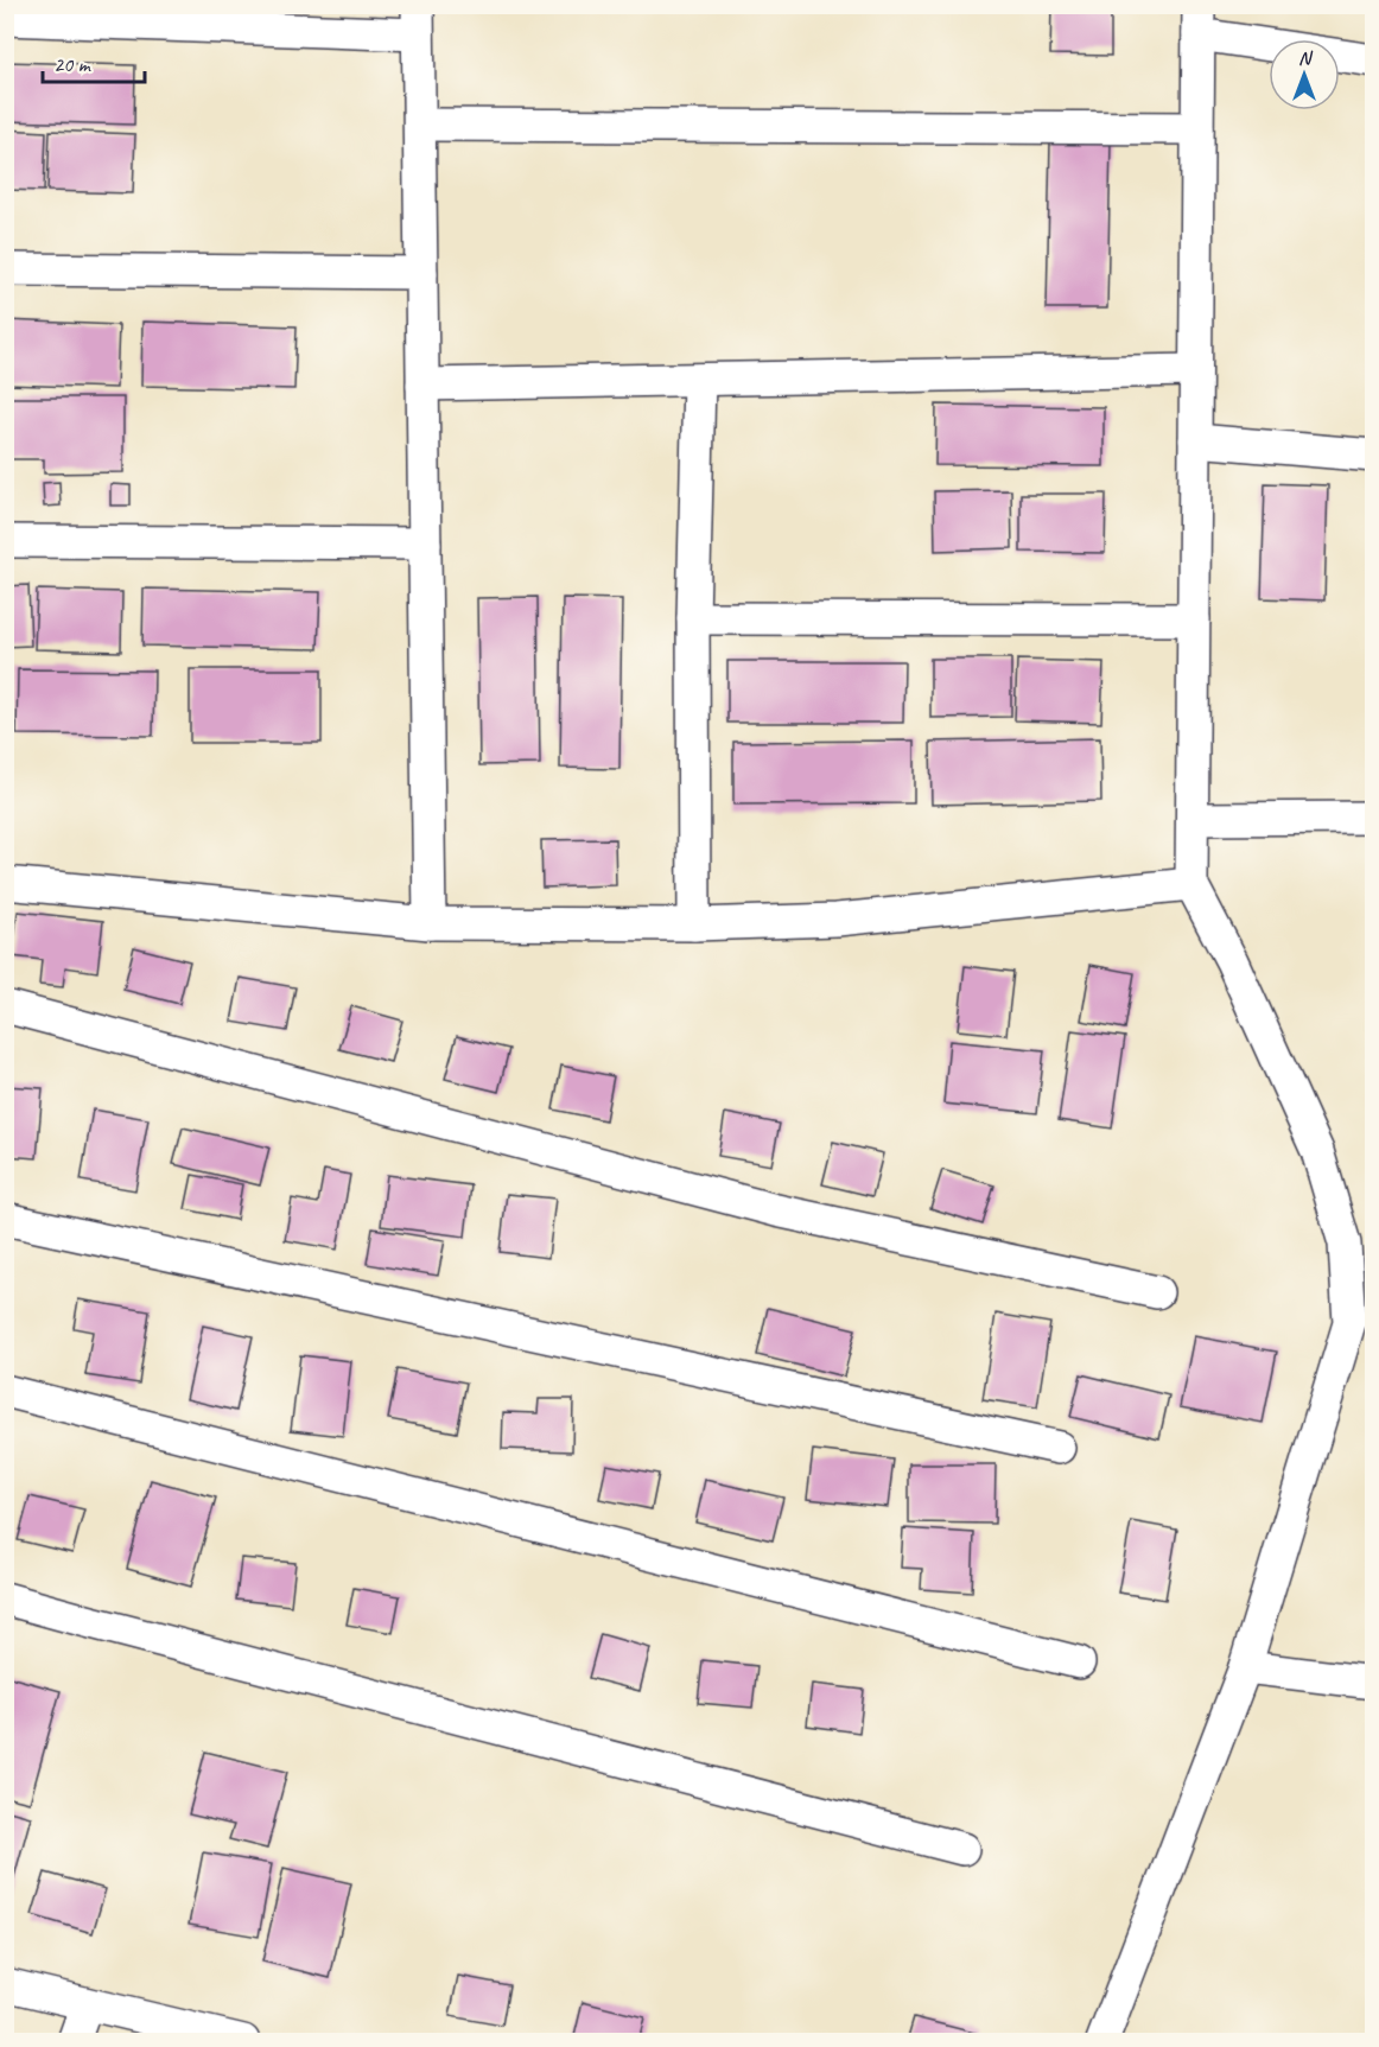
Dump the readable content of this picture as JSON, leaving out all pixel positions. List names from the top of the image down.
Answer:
{
  "scale_bar": "20 m",
  "north": "top"
}
